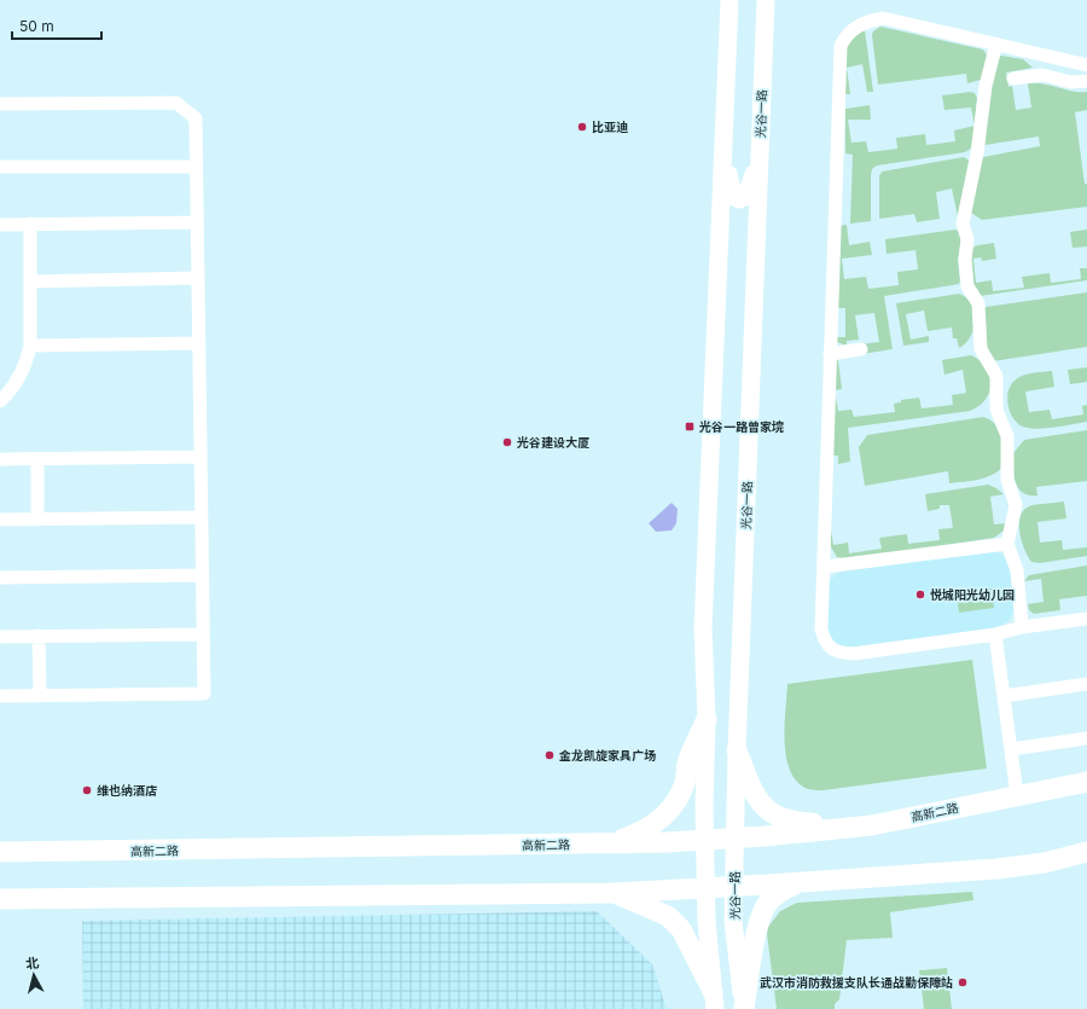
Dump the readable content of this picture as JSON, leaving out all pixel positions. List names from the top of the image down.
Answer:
{
  "streets": {
    "main road": ["光谷一路", "高新二路"]
  },
  "crossings": [
    ["光谷一路", "高新二路"]
  ],
  "places": {
    "other": [
      "比亚迪",
      "光谷建设大厦",
      "悦城阳光幼儿园",
      "金龙凯旋家具广场",
      "维也纳酒店",
      "武汉市消防救援支队长通战勤保障站"
    ],
    "transit": ["光谷一路曾家垸"]
  },
  "scale_bar": "50 m",
  "north": "top"
}
